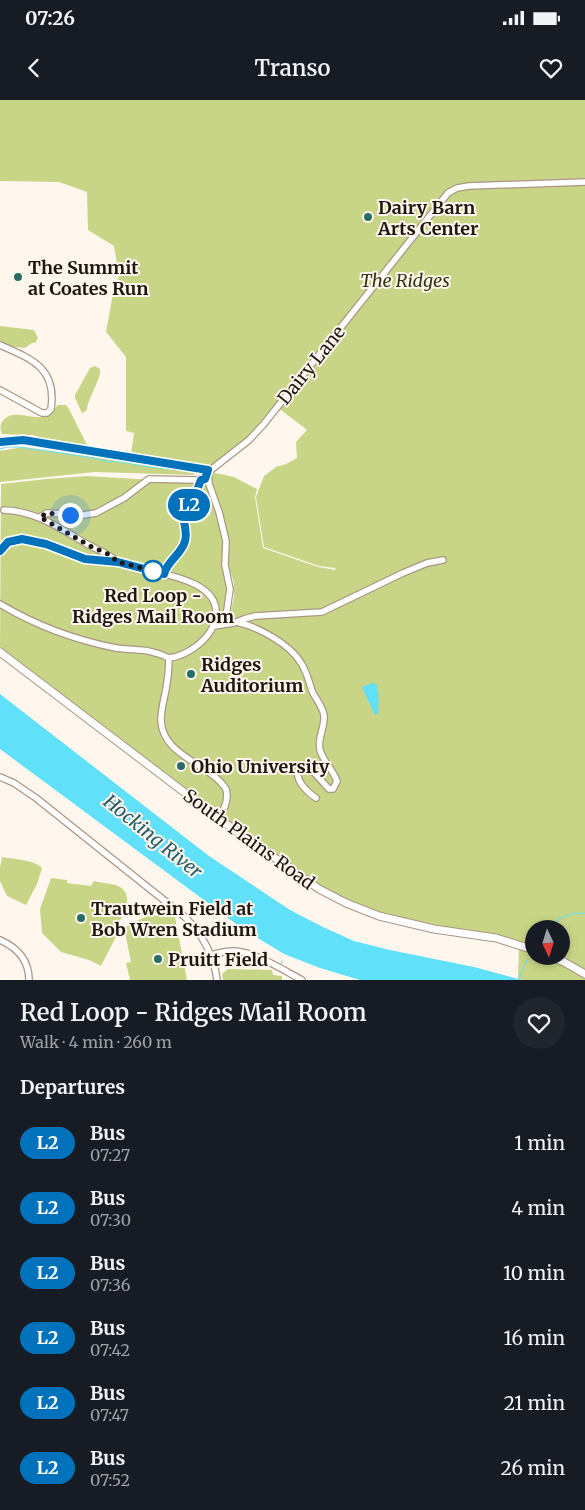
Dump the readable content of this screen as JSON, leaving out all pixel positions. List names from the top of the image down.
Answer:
{
  "streets": {
    "main road": ["South Plains Road"],
    "street": ["Dairy Lane"]
  },
  "water": ["Hocking River"],
  "parks": ["The Ridges"],
  "places": [
    "Dairy Barn Arts Center",
    "The Summit at Coates Run",
    "Red Loop - Ridges Mail Room",
    "Ridges Auditorium",
    "Ohio University",
    "Trautwein Field at Bob Wren Stadium",
    "Pruitt Field"
  ],
  "lines": ["bus line L2"],
  "north": "bottom",
  "page": {
    "status": "07:26",
    "header": "Transo",
    "on_map": "L2",
    "heading": [
      ["Red Loop - Ridges Mail Room", "Walk · 4 min · 260 m"],
      "Departures"
    ],
    "list": [
      {
        "mark": "L2",
        "name": "Bus",
        "note": "07:27",
        "value": "1 min"
      },
      {
        "mark": "L2",
        "name": "Bus",
        "note": "07:30",
        "value": "4 min"
      },
      {
        "mark": "L2",
        "name": "Bus",
        "note": "07:36",
        "value": "10 min"
      },
      {
        "mark": "L2",
        "name": "Bus",
        "note": "07:42",
        "value": "16 min"
      },
      {
        "mark": "L2",
        "name": "Bus",
        "note": "07:47",
        "value": "21 min"
      },
      {
        "mark": "L2",
        "name": "Bus",
        "note": "07:52",
        "value": "26 min"
      }
    ]
  }
}
